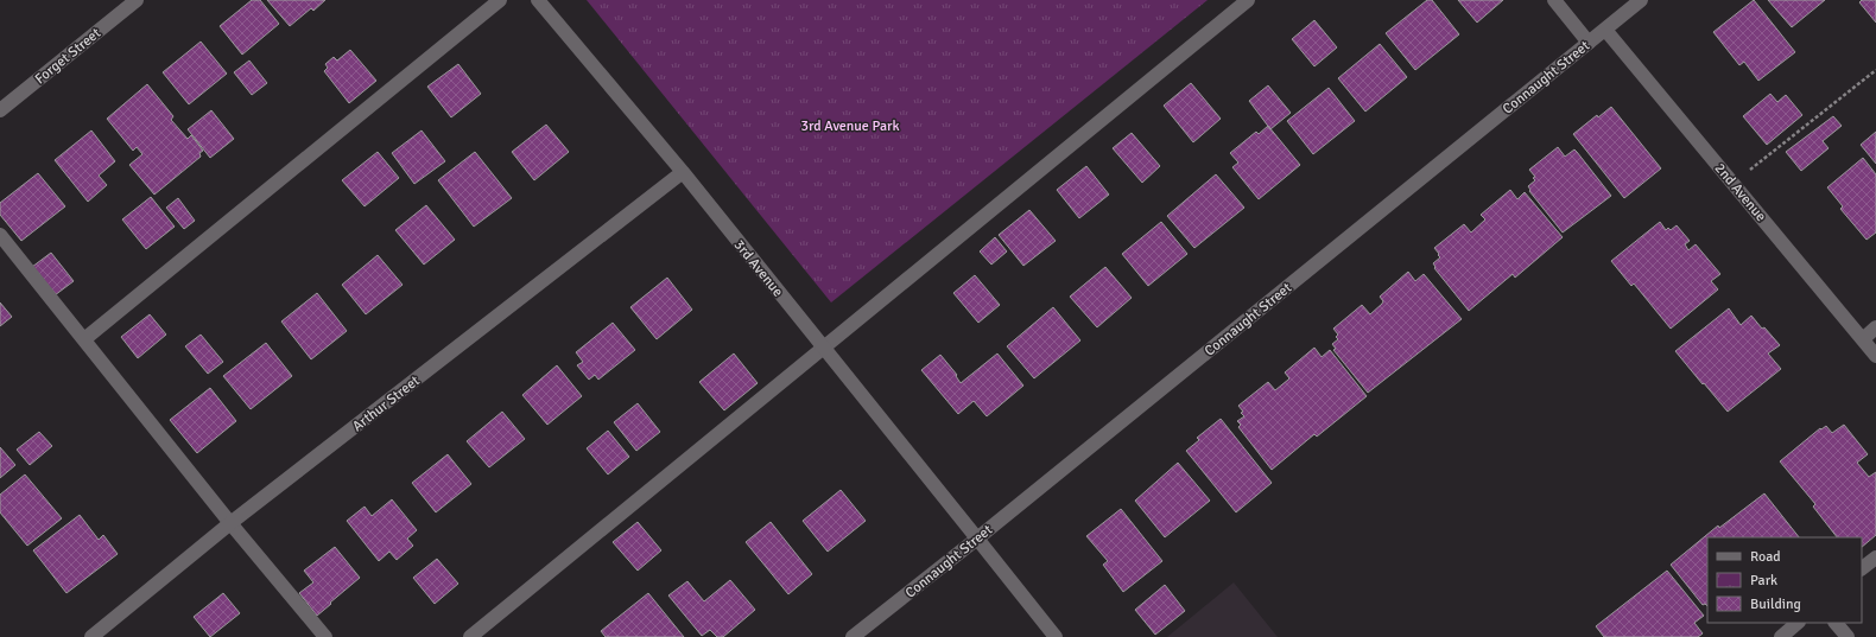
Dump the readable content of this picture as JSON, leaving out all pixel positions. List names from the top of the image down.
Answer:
{
  "streets": {
    "street": [
      "Forget Street",
      "Connaught Street",
      "2nd Avenue",
      "3rd Avenue",
      "Arthur Street"
    ]
  },
  "crossings": [
    ["Connaught Street", "2nd Avenue"],
    ["Connaught Street", "3rd Avenue"],
    ["3rd Avenue", "Arthur Street"]
  ],
  "parks": ["3rd Avenue Park"],
  "legend": ["Road", "Park", "Building"]
}
